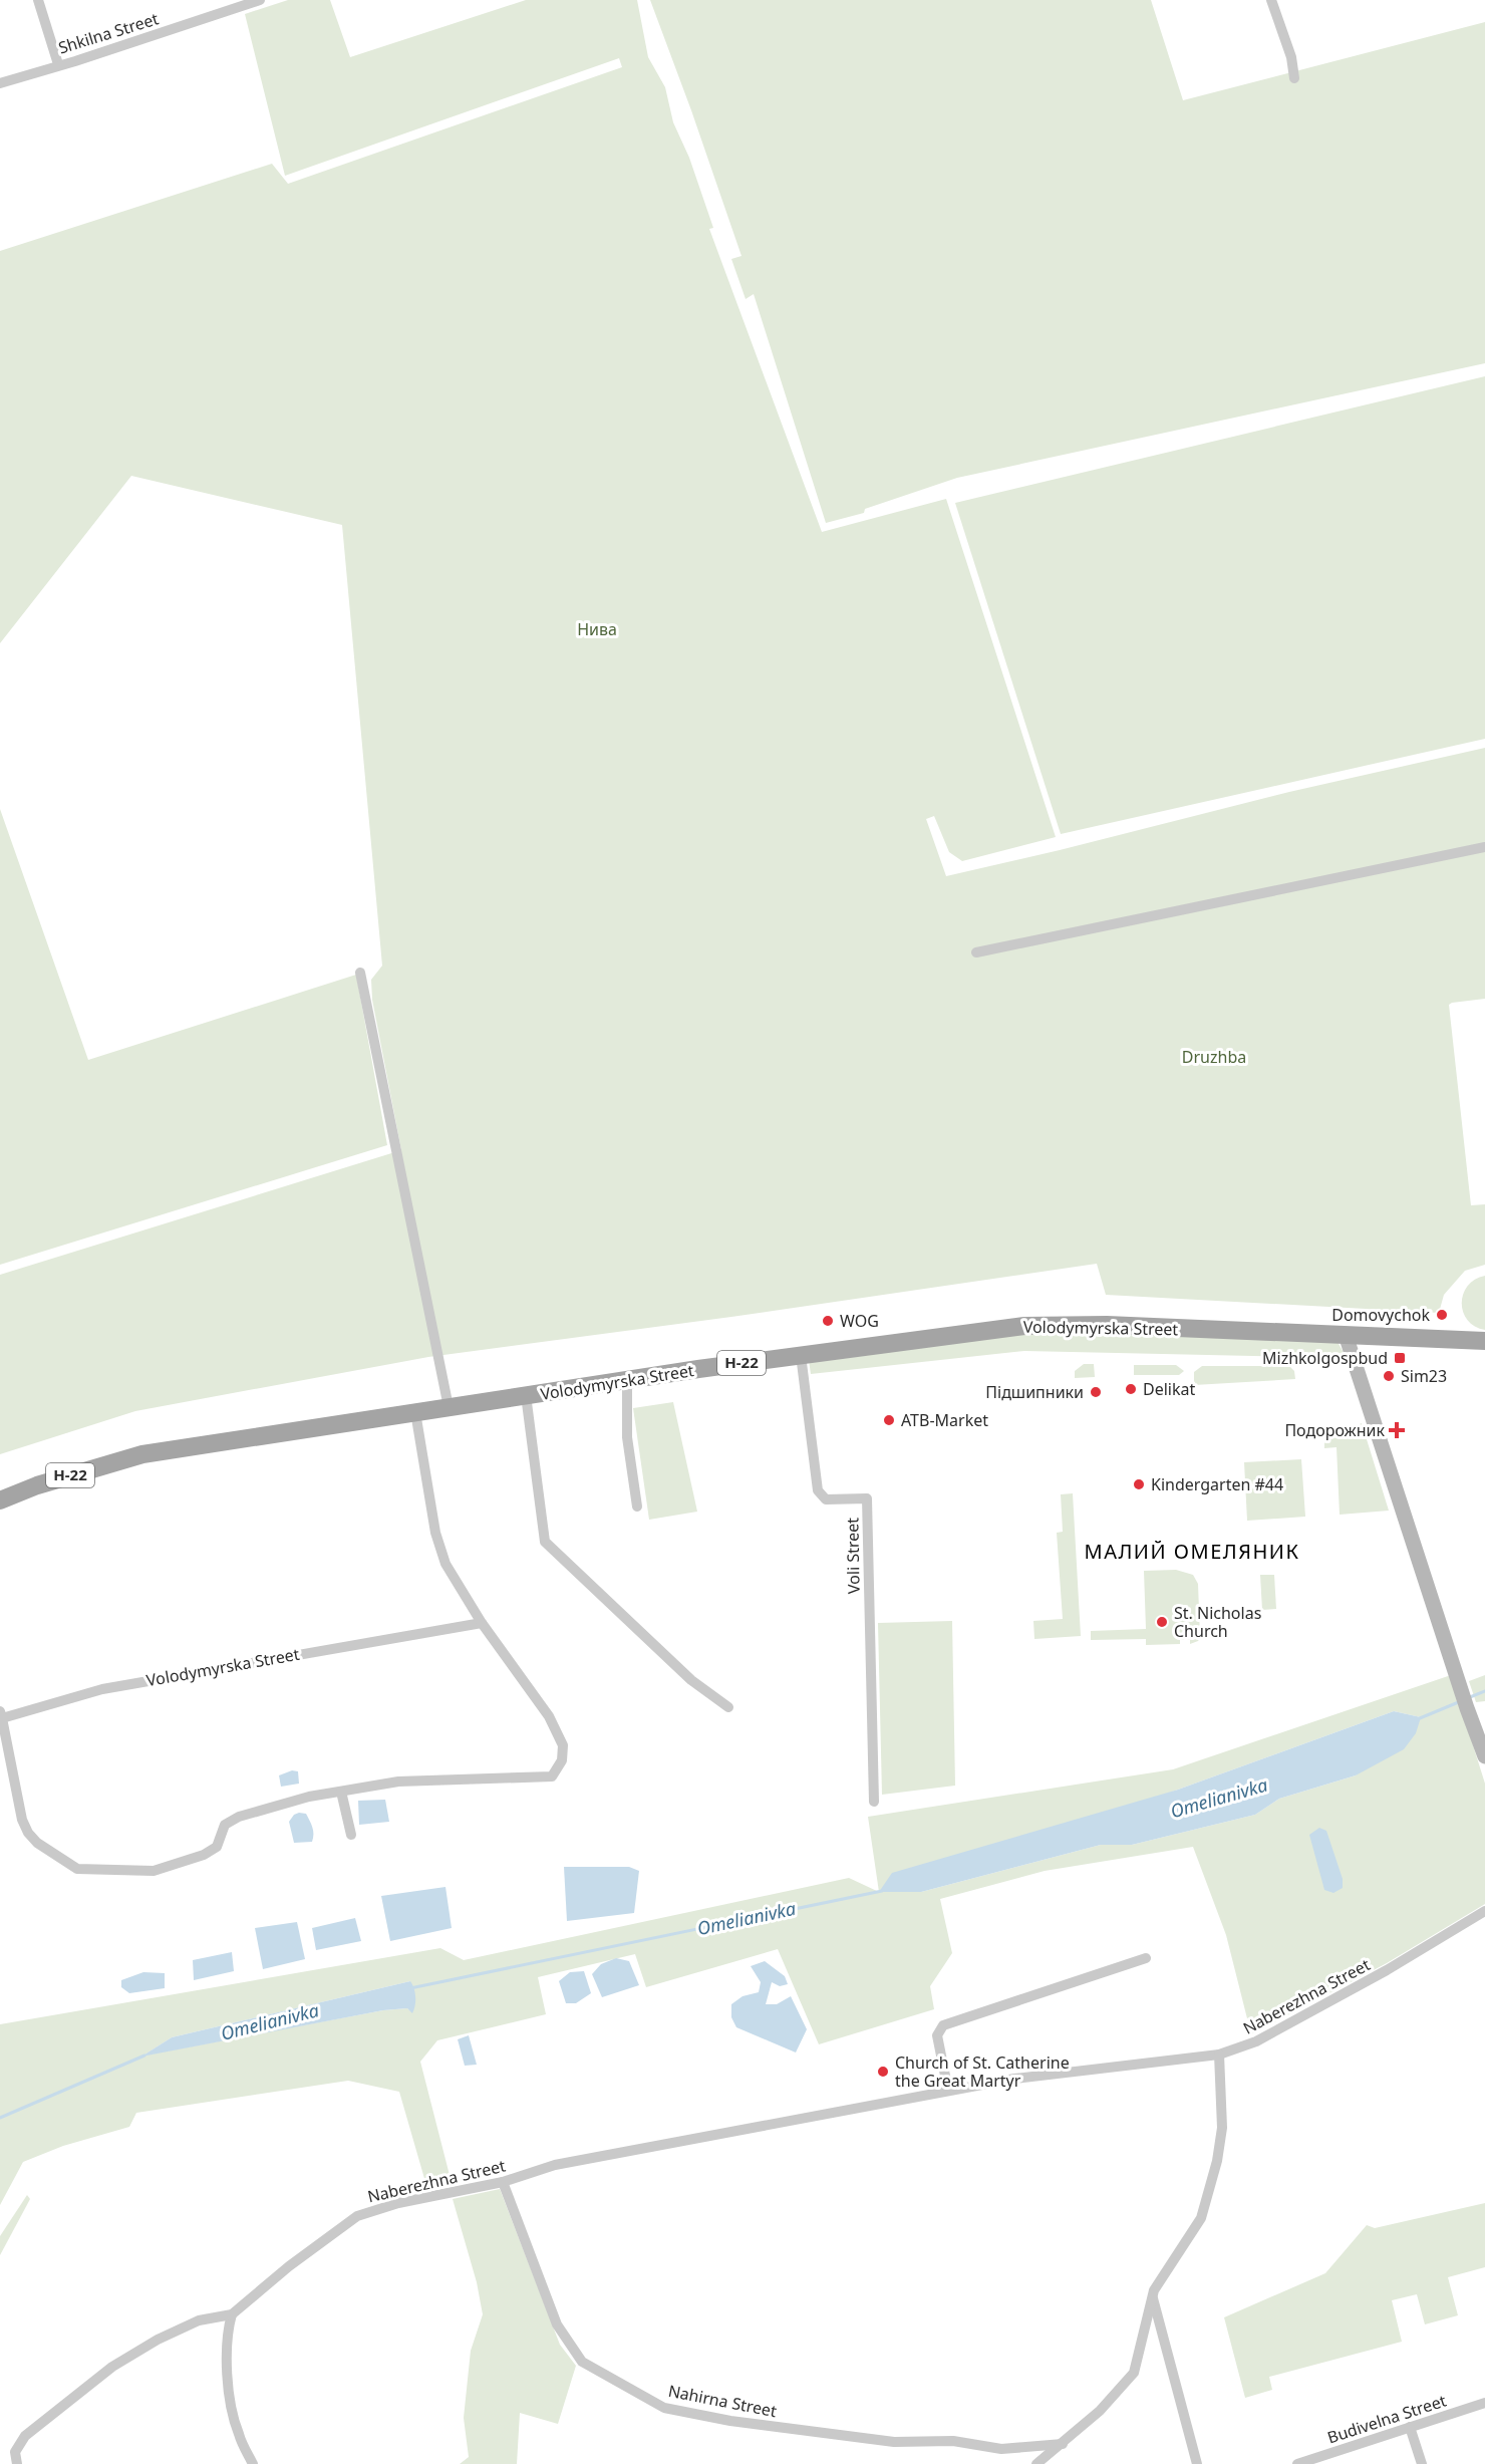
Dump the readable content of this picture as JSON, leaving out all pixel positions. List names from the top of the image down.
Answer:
{
  "streets": {
    "main road": ["Volodymyrska Street", "Н-22"],
    "street": [
      "Shkilna Street",
      "Voli Street",
      "Naberezhna Street",
      "Nahirna Street",
      "Budivelna Street"
    ]
  },
  "crossings": [
    ["Volodymyrska Street", "Voli Street"],
    ["Naberezhna Street", "Nahirna Street"]
  ],
  "districts": ["МАЛИЙ ОМЕЛЯНИК"],
  "water": ["Omelianivka"],
  "parks": ["Нива", "Druzhba"],
  "places": {
    "other": [
      "Domovychok",
      "WOG",
      "Sim23",
      "Delikat",
      "Підшипники",
      "ATB-Market",
      "Kindergarten #44",
      "St. Nicholas Church",
      "Church of St. Catherine the Great Martyr"
    ],
    "transit": ["Mizhkolgospbud"],
    "health": ["Подорожник"]
  }
}
